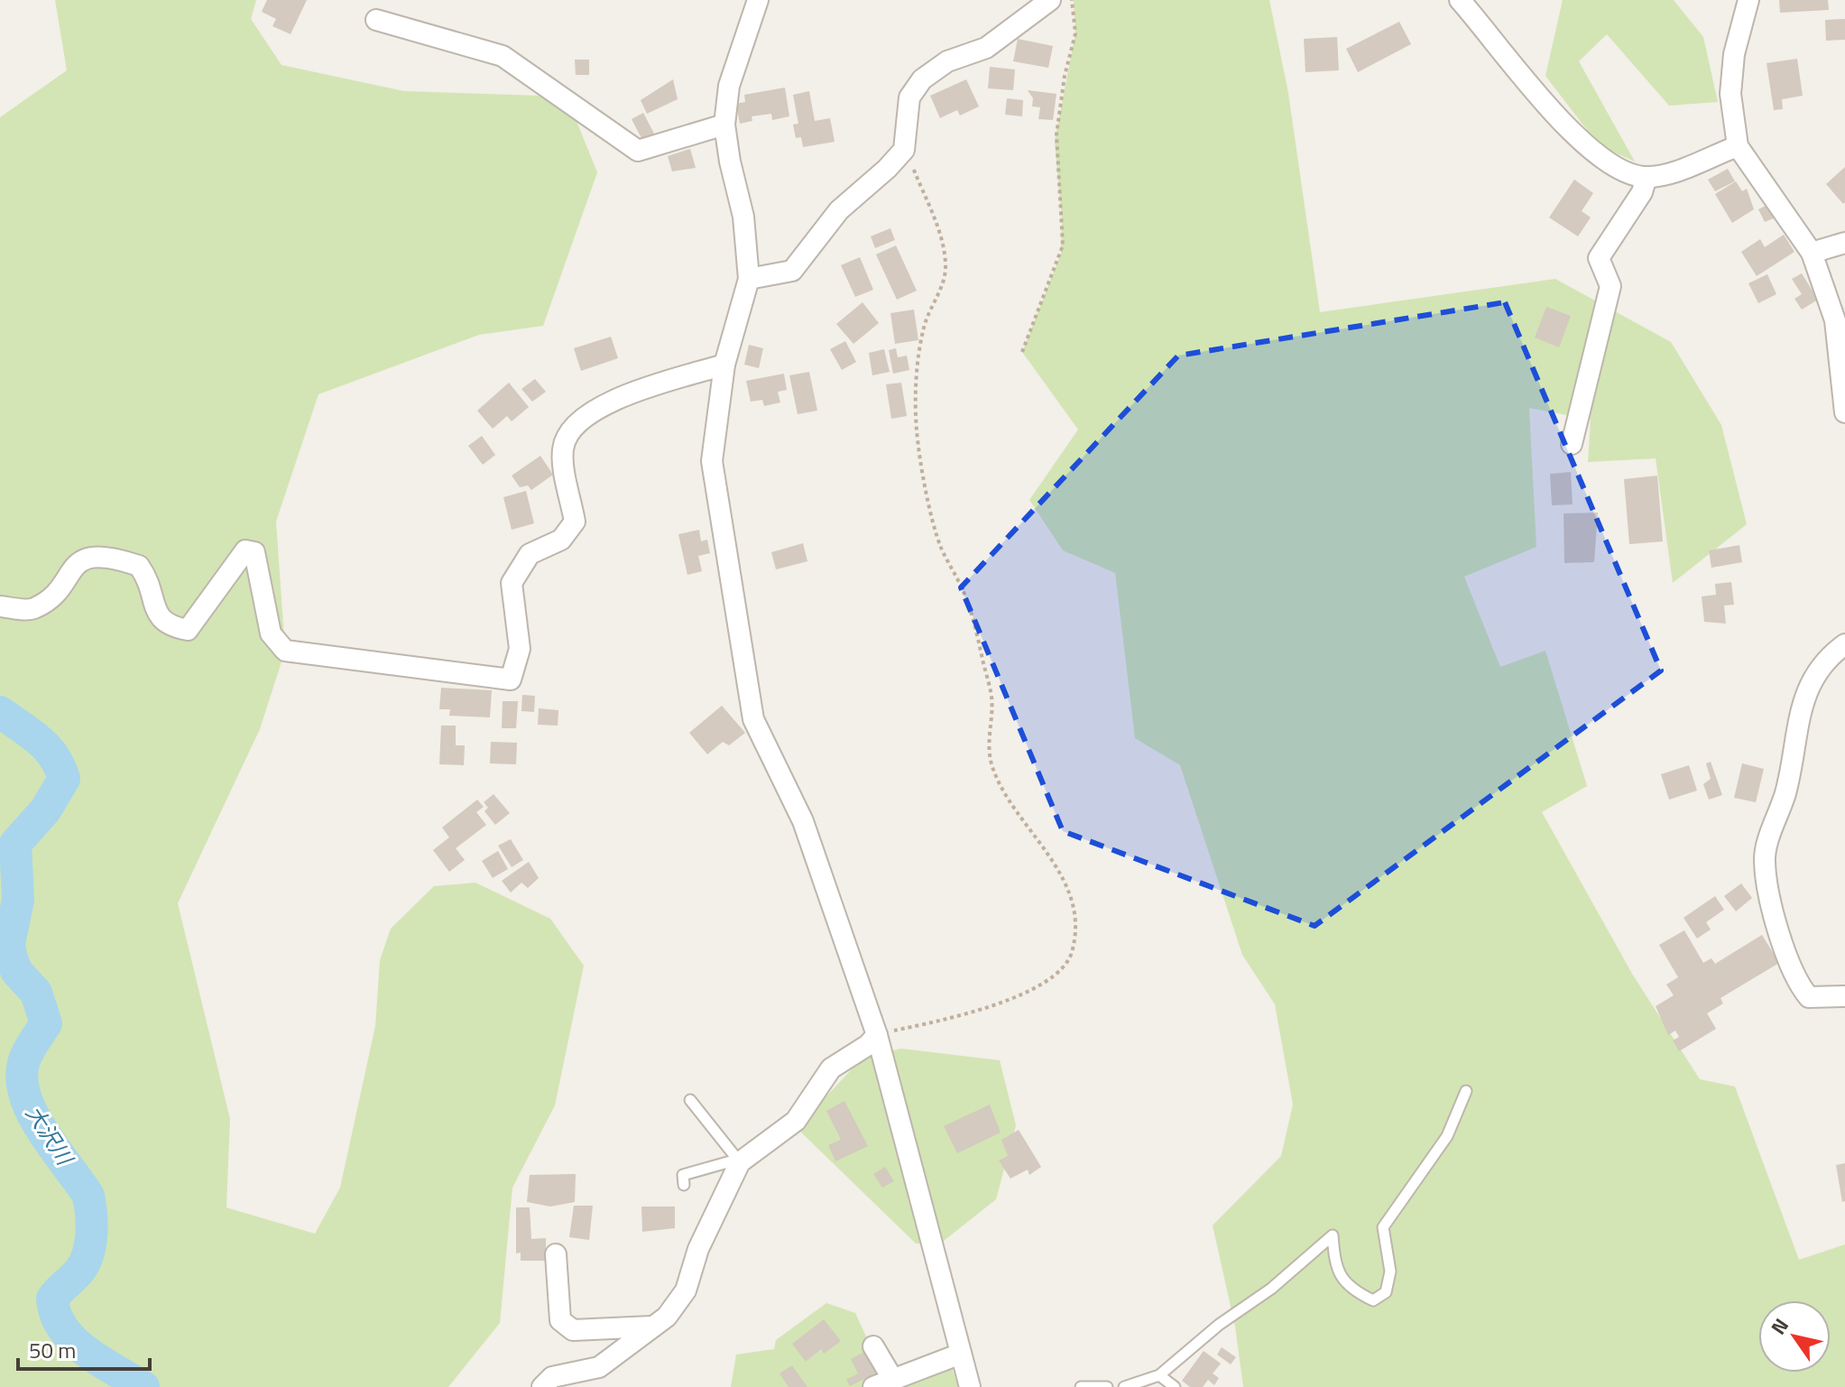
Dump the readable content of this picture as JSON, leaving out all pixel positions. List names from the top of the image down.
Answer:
{
  "water": ["大沢川"],
  "scale_bar": "50 m",
  "north": "top left"
}
